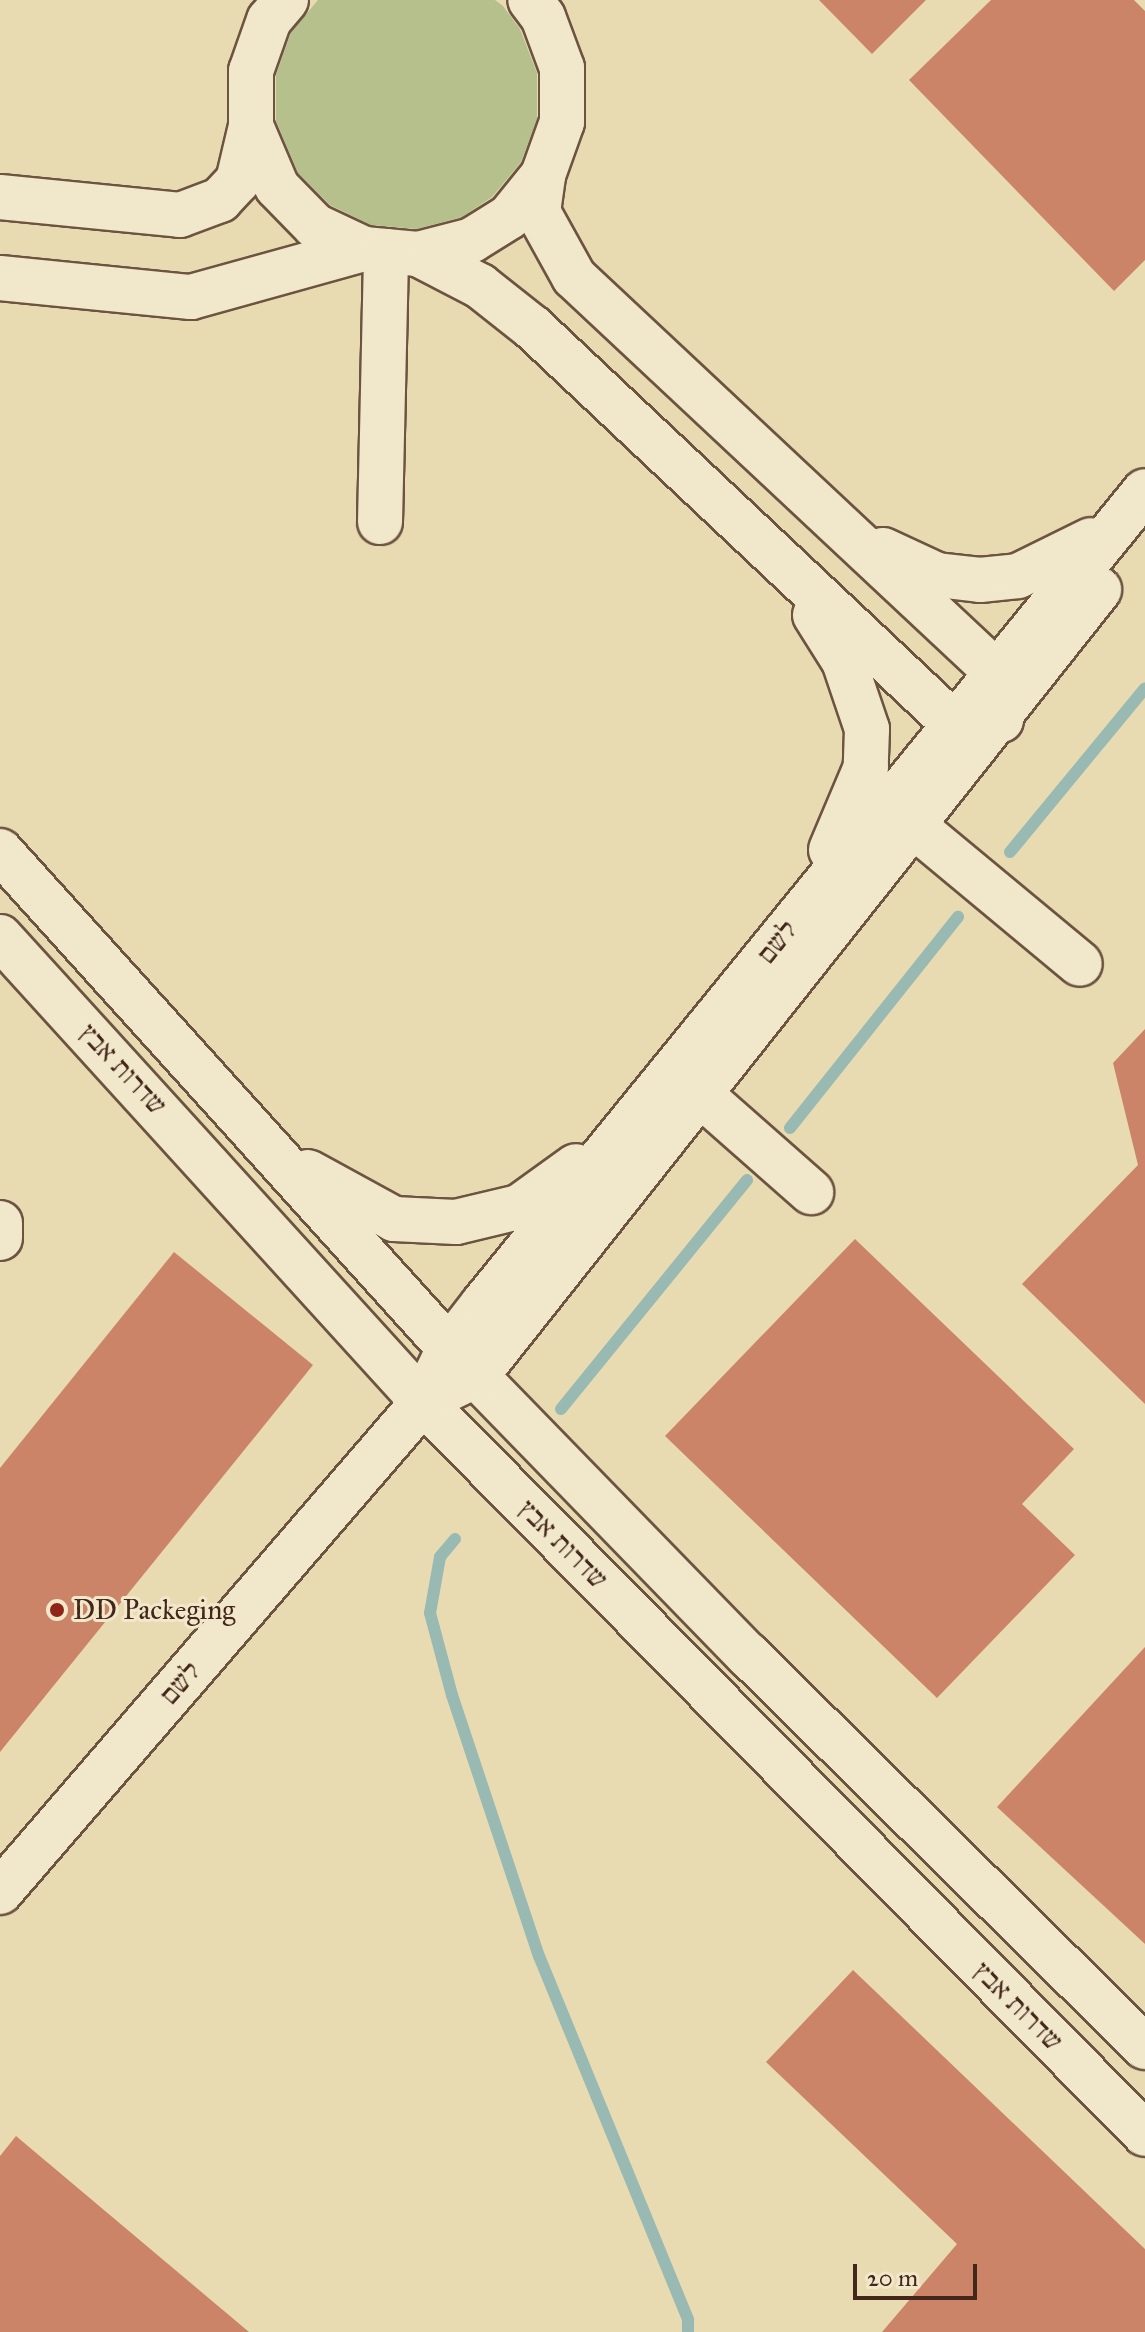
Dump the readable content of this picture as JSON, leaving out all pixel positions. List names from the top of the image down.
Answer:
{
  "streets": {
    "street": ["לשם", "שדרות אבץ"]
  },
  "crossings": [
    ["לשם", "שדרות אבץ"]
  ],
  "places": ["DD Packeging"],
  "scale_bar": "20 m"
}
